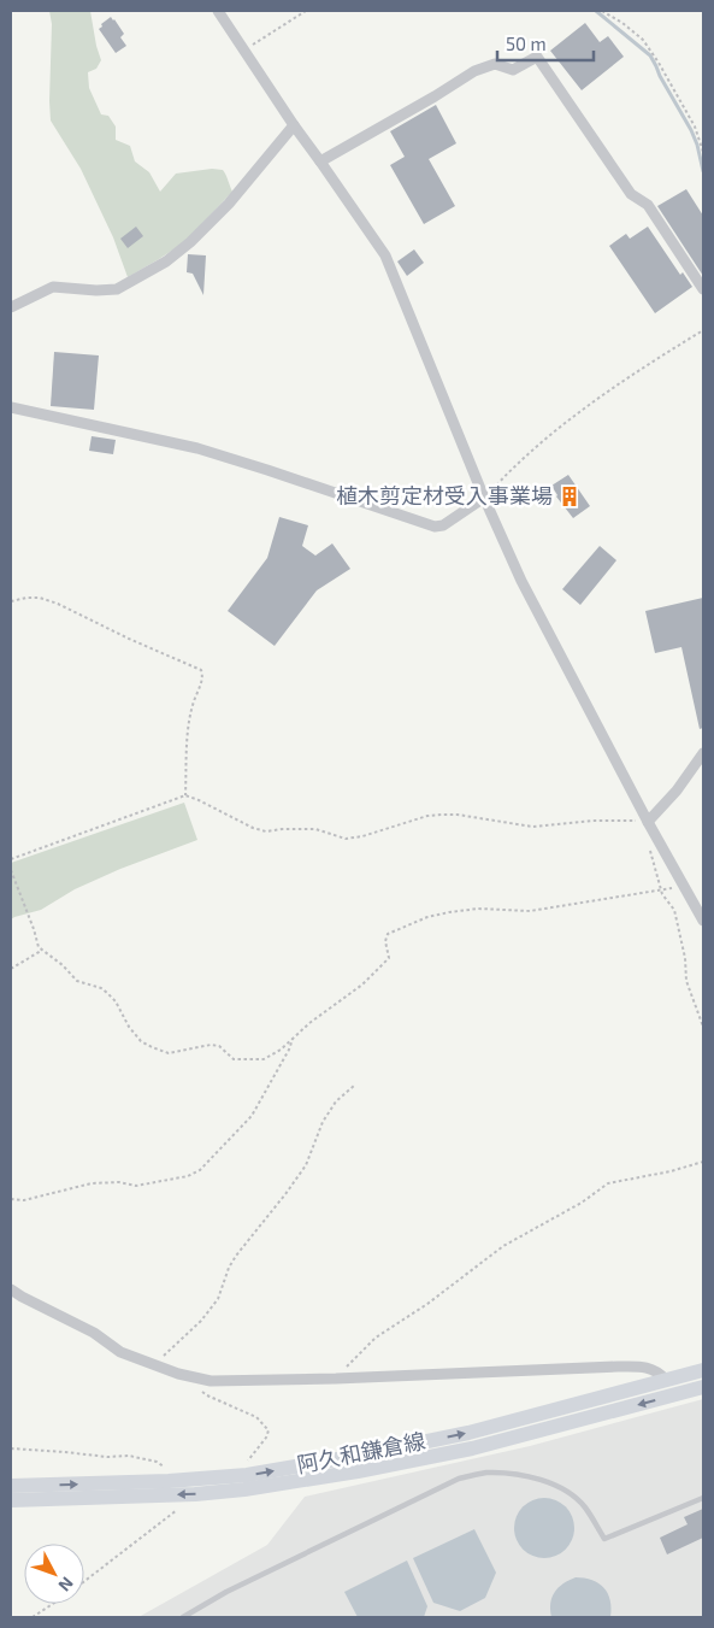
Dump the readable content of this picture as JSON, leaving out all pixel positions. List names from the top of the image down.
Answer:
{
  "streets": {
    "main road": ["阿久和鎌倉線"]
  },
  "places": {
    "building": ["植木剪定材受入事業場"]
  },
  "scale_bar": "50 m",
  "north": "bottom right"
}
